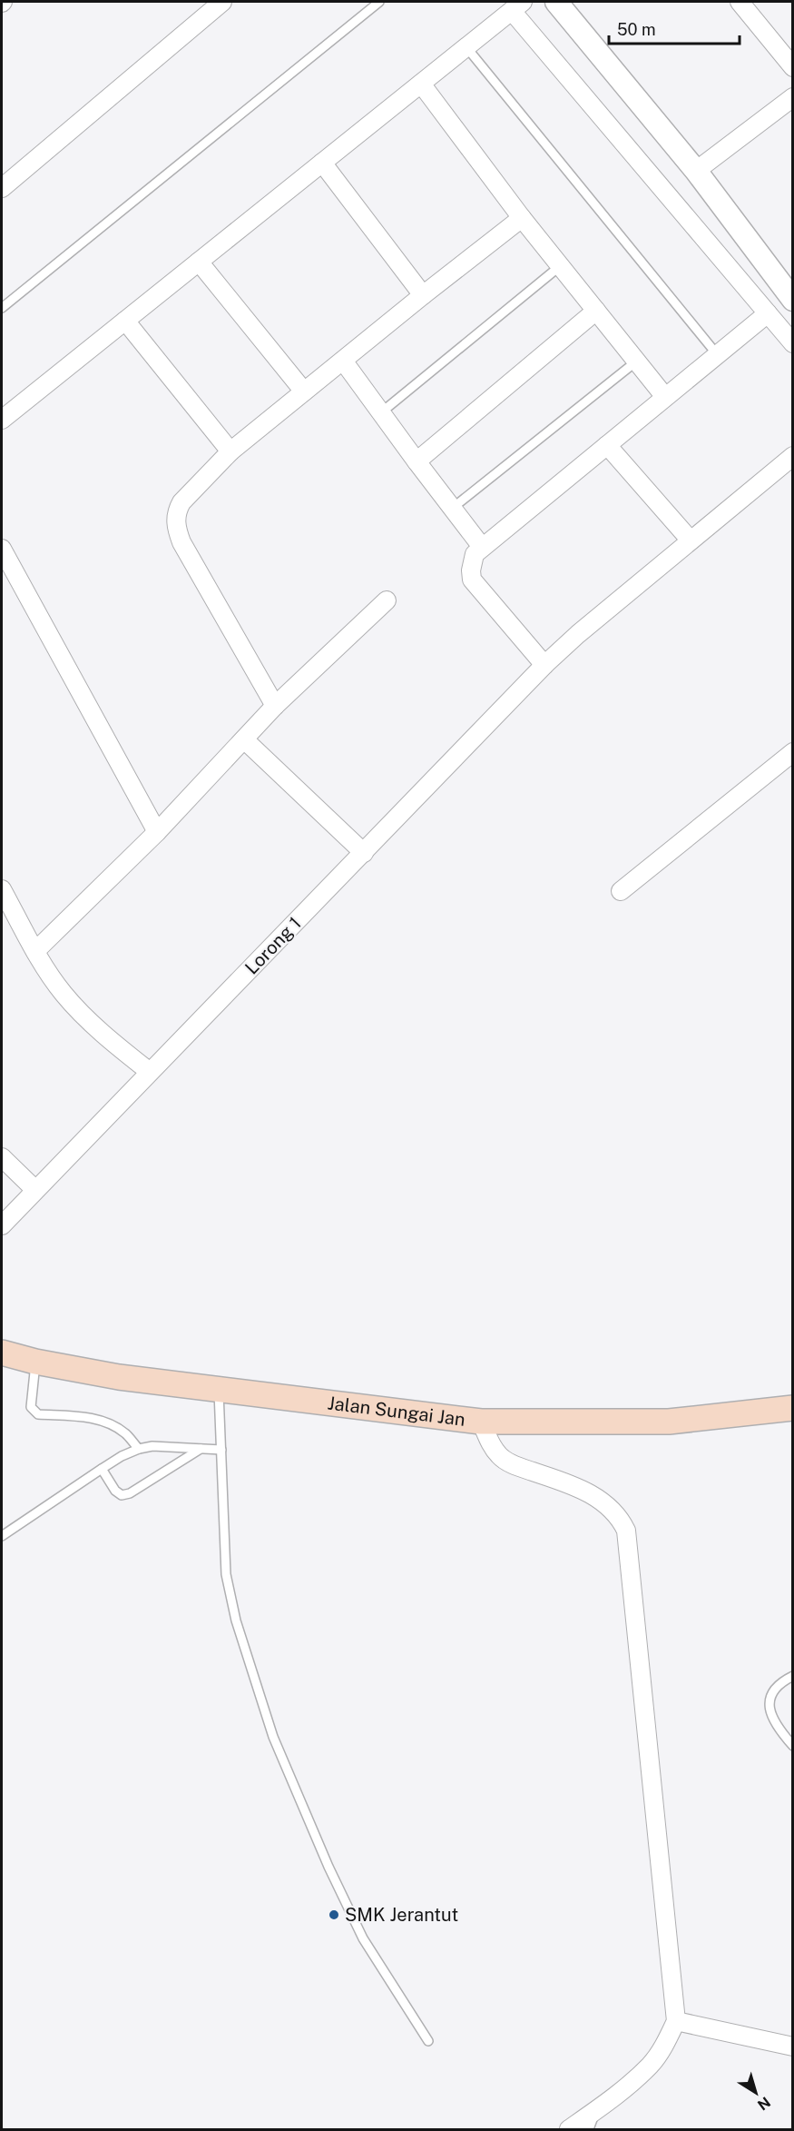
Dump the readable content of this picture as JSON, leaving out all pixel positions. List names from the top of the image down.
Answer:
{
  "streets": {
    "main road": ["Jalan Sungai Jan"],
    "street": ["Lorong 1"]
  },
  "places": ["SMK Jerantut"],
  "scale_bar": "50 m",
  "north": "bottom right"
}
